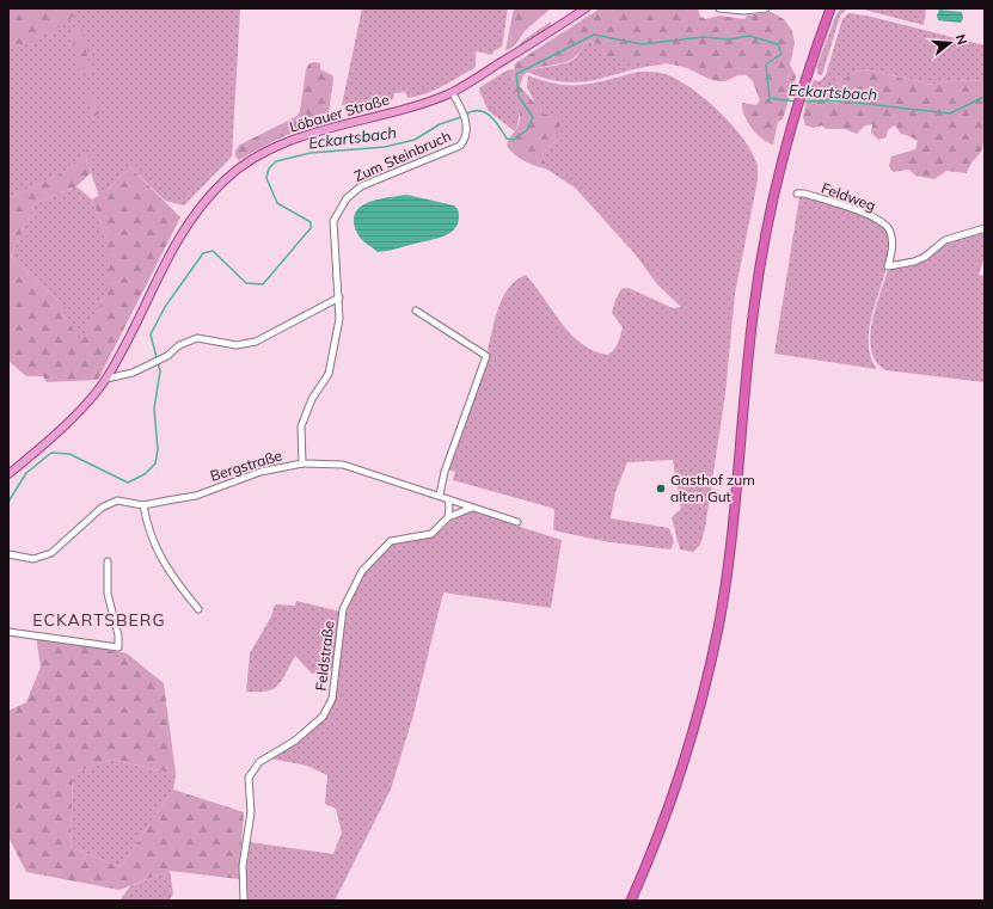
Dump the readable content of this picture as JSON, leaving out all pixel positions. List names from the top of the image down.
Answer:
{
  "streets": {
    "main road": ["Löbauer Straße"],
    "street": [
      "Zum Steinbruch",
      "Feldweg",
      "Bergstraße",
      "Feldstraße"
    ]
  },
  "crossings": [
    ["Löbauer Straße", "Zum Steinbruch"],
    ["Zum Steinbruch", "Bergstraße"],
    ["Bergstraße", "Feldstraße"]
  ],
  "districts": ["ECKARTSBERG"],
  "water": ["Eckartsbach"],
  "places": ["Gasthof zum alten Gut"],
  "north": "right"
}
